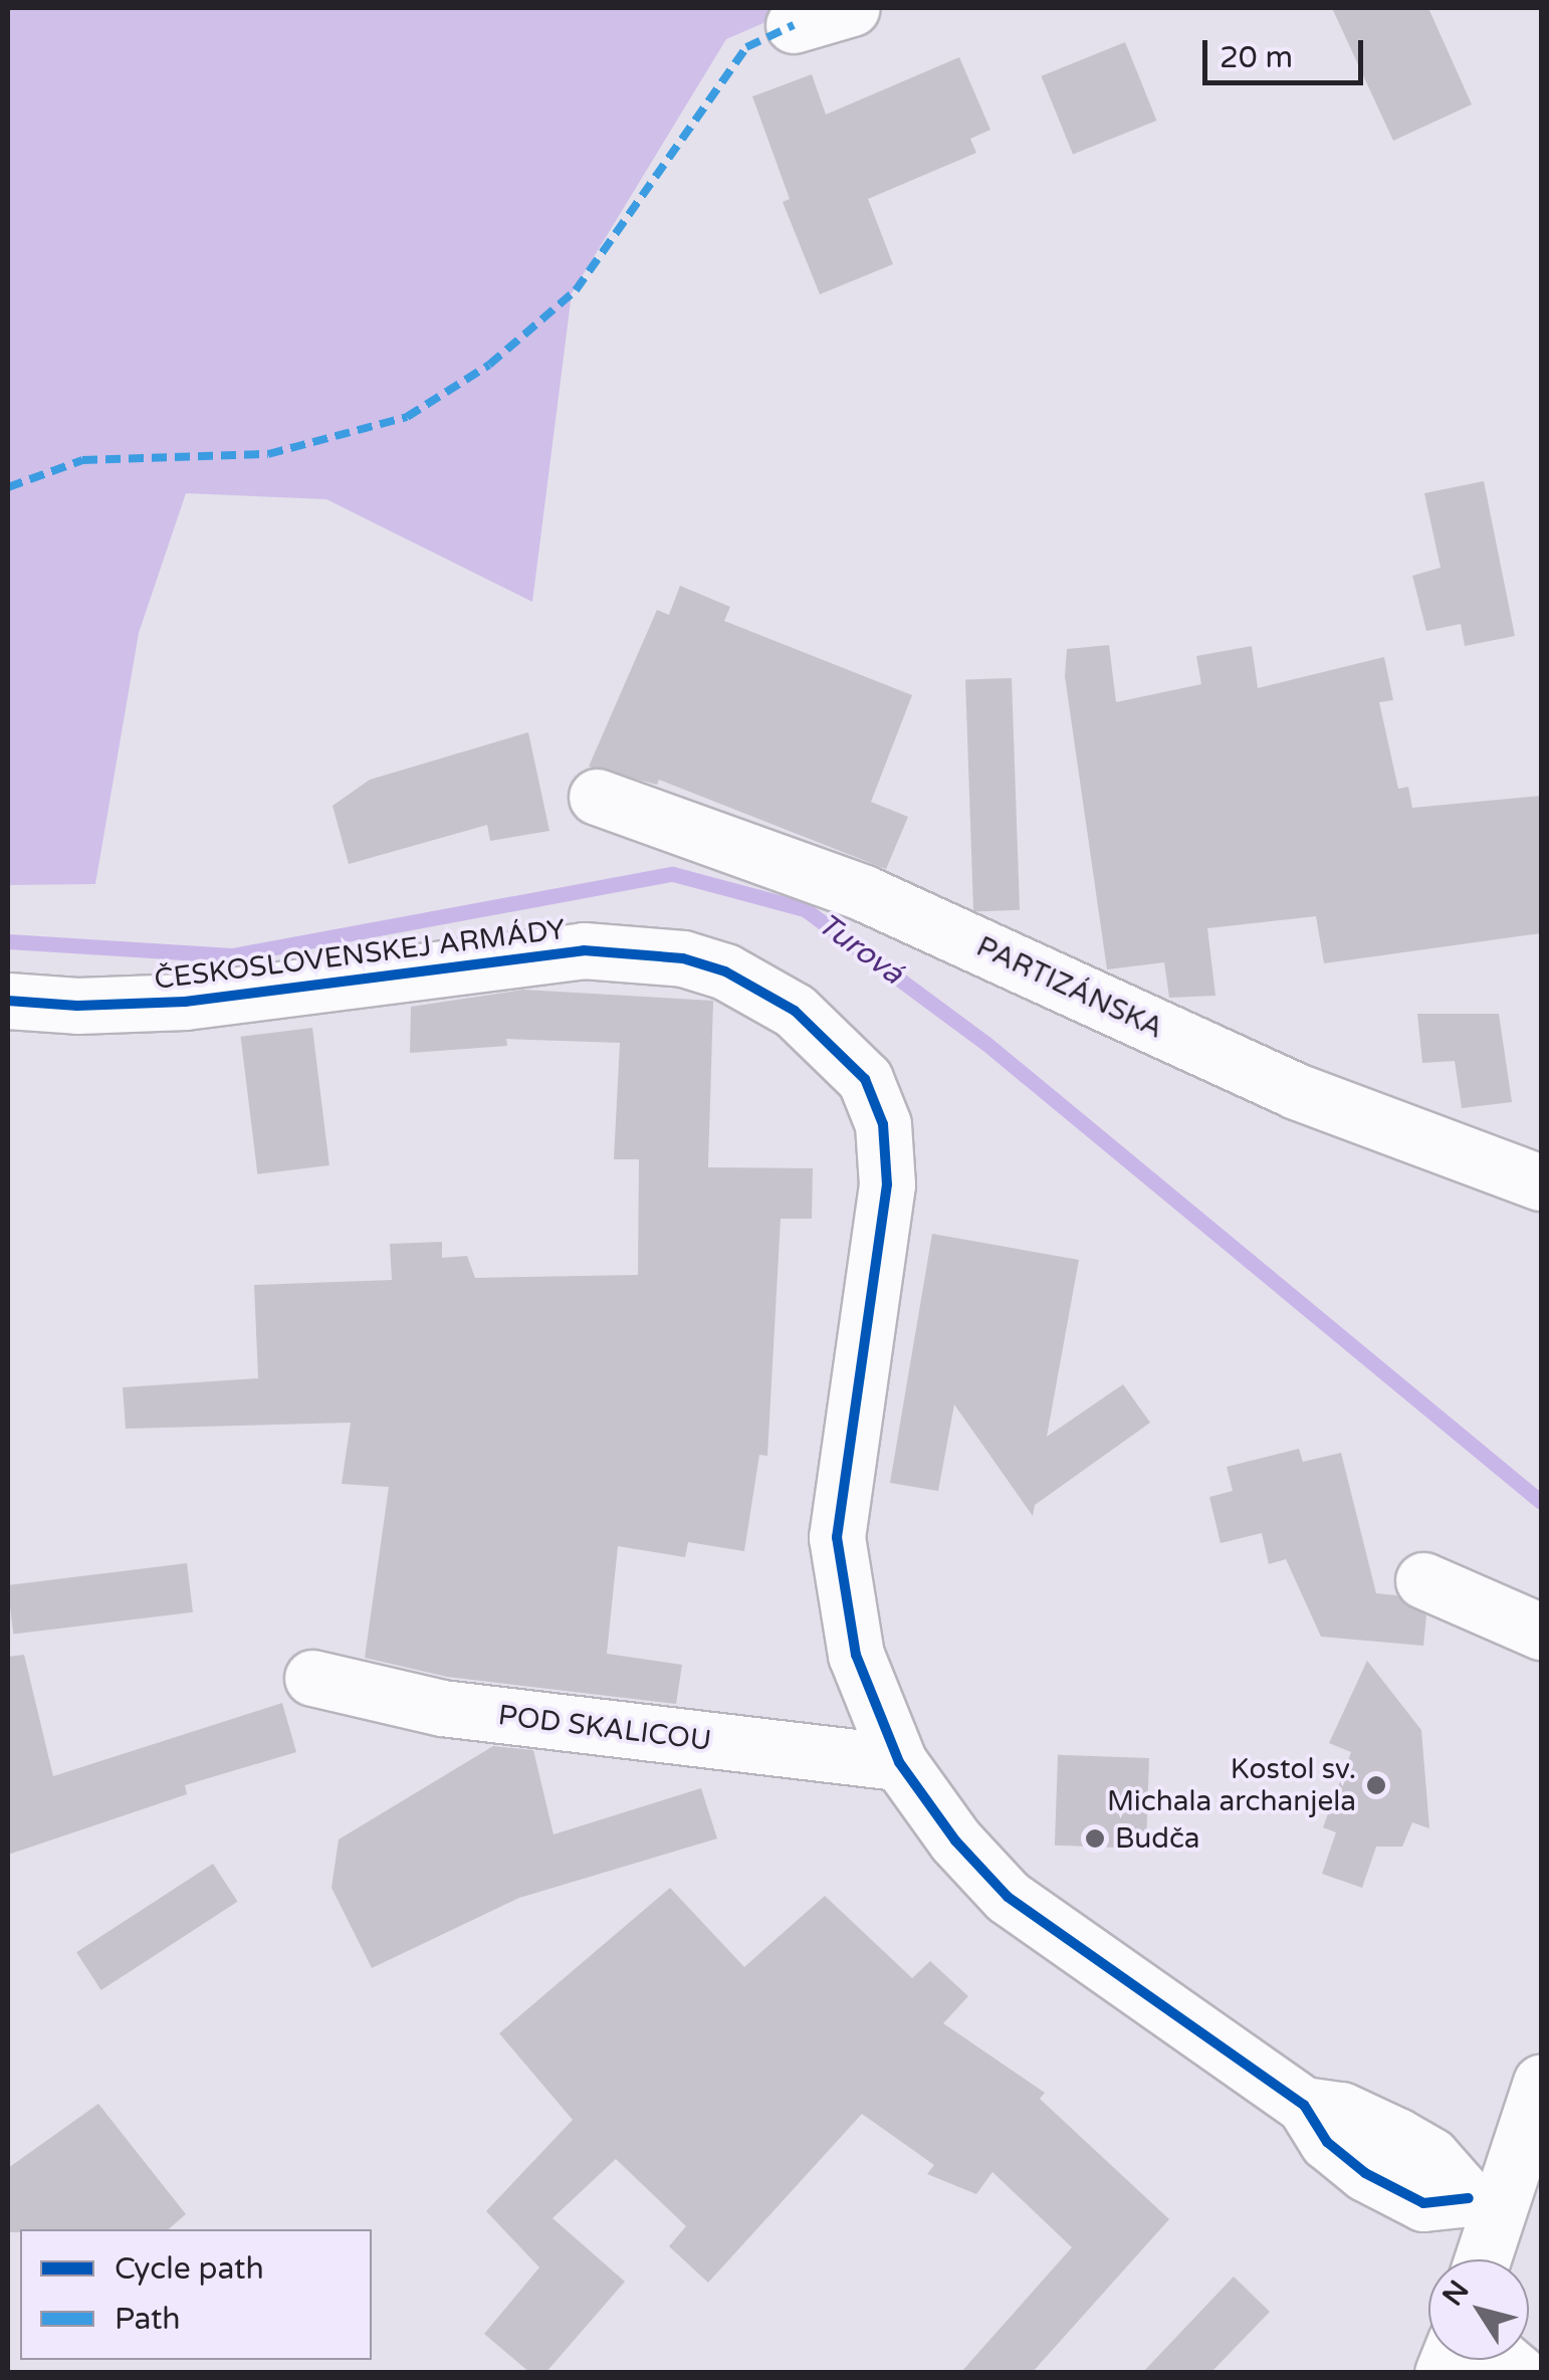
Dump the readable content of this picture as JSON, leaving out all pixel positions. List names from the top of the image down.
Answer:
{
  "streets": {
    "street": ["ČESKOSLOVENSKEJ ARMÁDY", "PARTIZÁNSKA", "POD SKALICOU"]
  },
  "crossings": [
    ["ČESKOSLOVENSKEJ ARMÁDY", "POD SKALICOU"]
  ],
  "water": ["Turová"],
  "places": ["Kostol sv. Michala archanjela", "Budča"],
  "legend": ["Cycle path", "Path"],
  "scale_bar": "20 m",
  "north": "top left"
}
